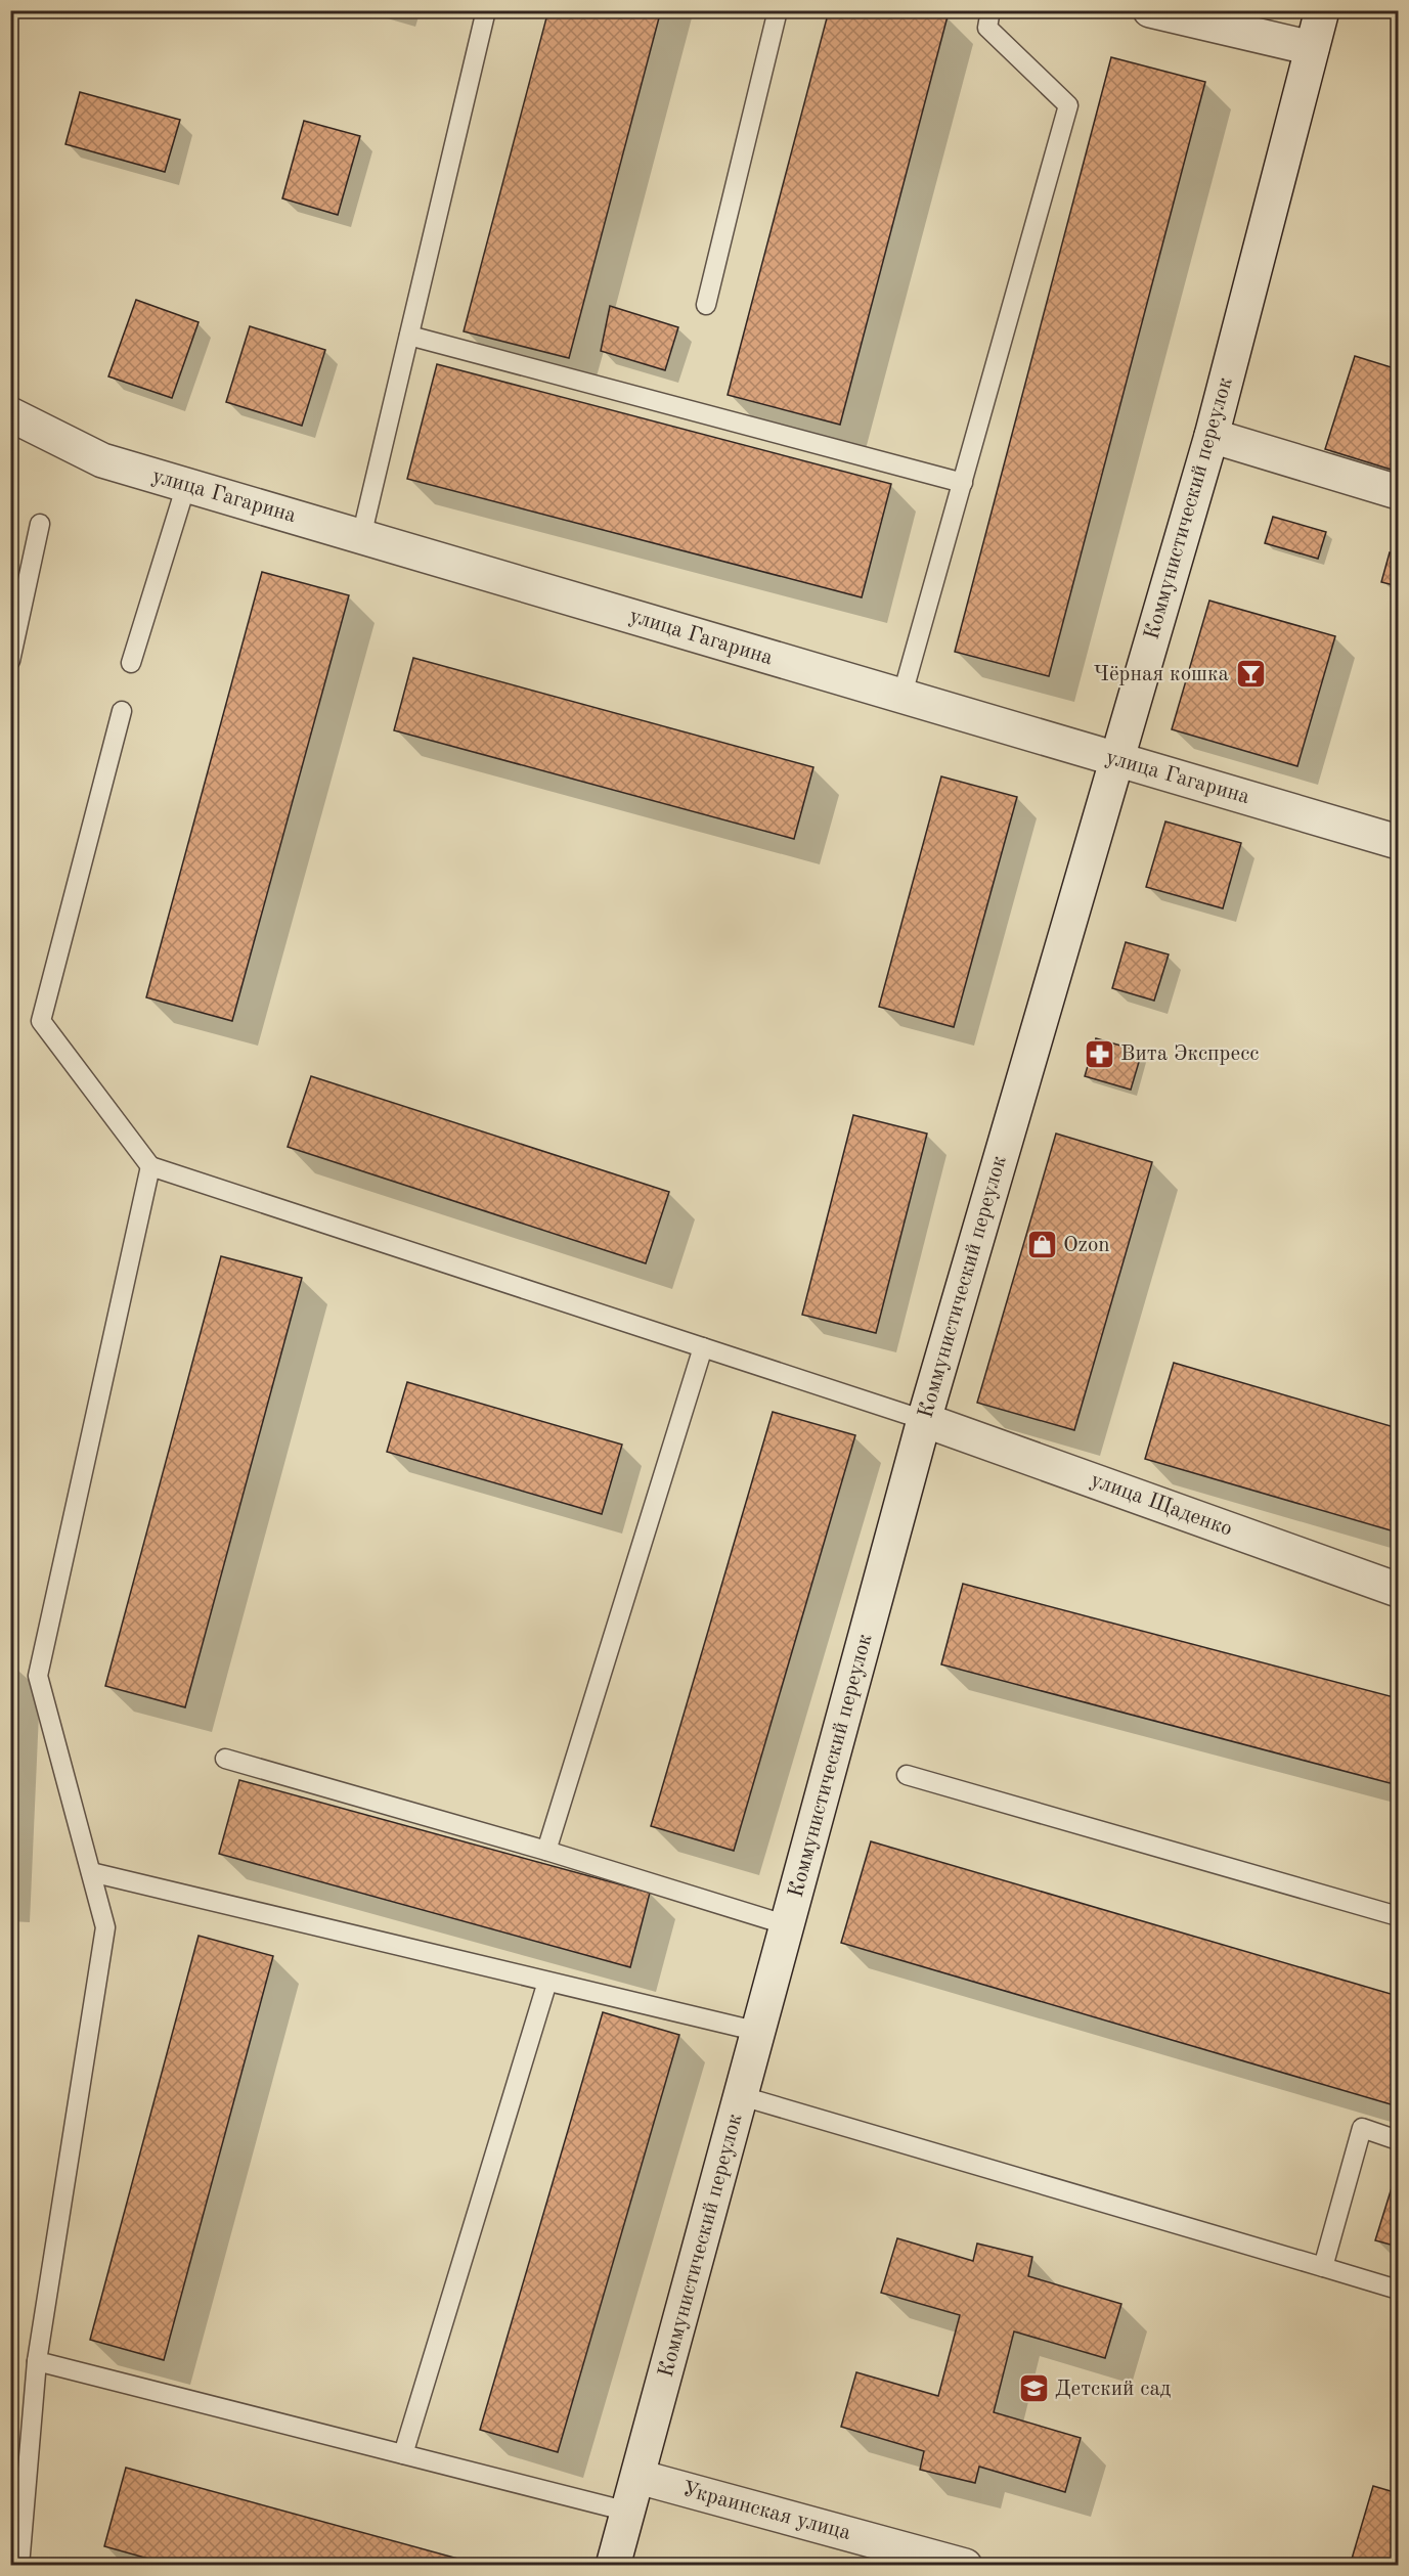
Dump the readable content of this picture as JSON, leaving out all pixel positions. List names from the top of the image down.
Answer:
{
  "streets": {
    "street": [
      "улица Гагарина",
      "Коммунистический переулок",
      "улица Щаденко",
      "Украинская улица"
    ]
  },
  "crossings": [
    ["улица Гагарина", "Коммунистический переулок"],
    ["Коммунистический переулок", "улица Щаденко"],
    ["Коммунистический переулок", "Украинская улица"]
  ],
  "places": {
    "bar": ["Чёрная кошка"],
    "pharmacy": ["Вита Экспресс"],
    "shop": ["Ozon"],
    "school or university": ["Детский сад"]
  }
}
